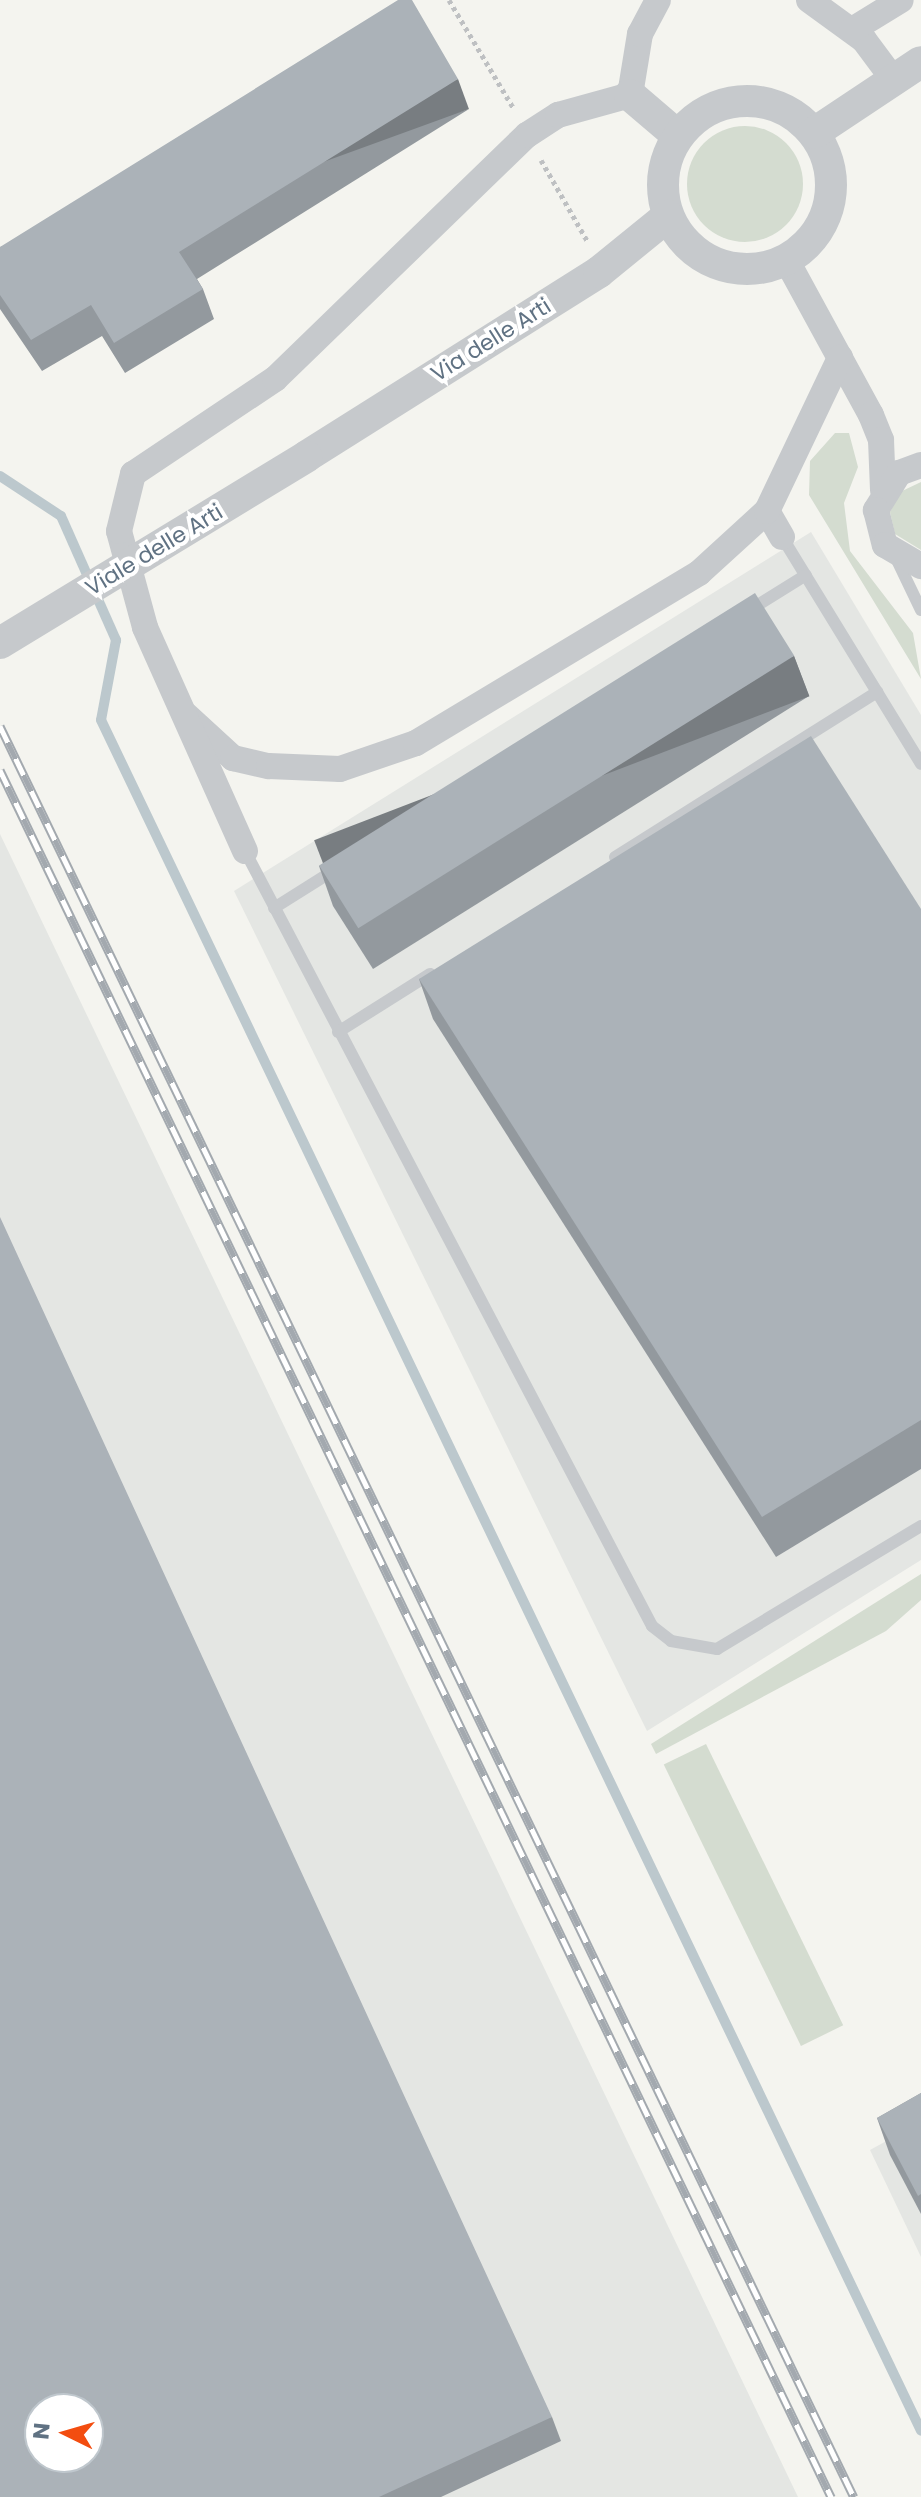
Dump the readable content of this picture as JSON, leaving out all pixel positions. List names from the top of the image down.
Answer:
{
  "streets": {
    "street": ["Via delle Arti", "Viale delle Arti"]
  },
  "crossings": [
    ["Via delle Arti", "Viale delle Arti"]
  ],
  "north": "left"
}
